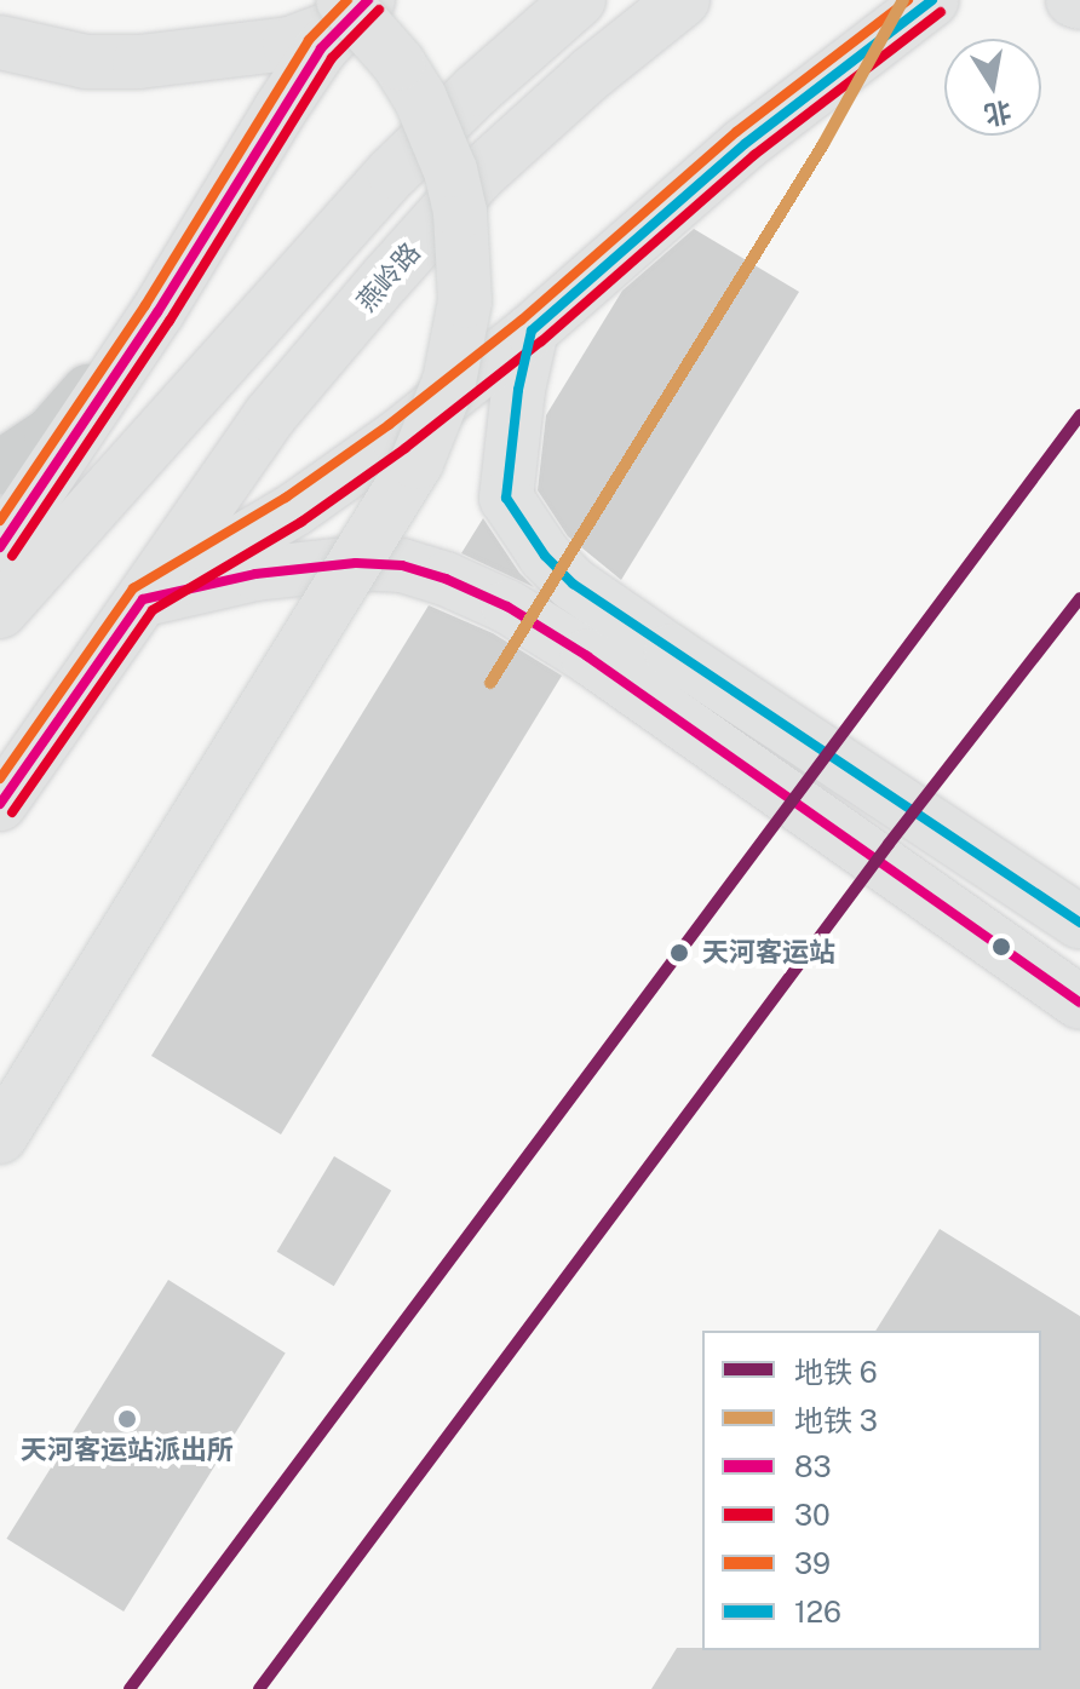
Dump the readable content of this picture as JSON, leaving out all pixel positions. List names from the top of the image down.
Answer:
{
  "streets": {
    "main road": ["燕岭路"]
  },
  "places": ["天河客运站", "天河客运站派出所"],
  "lines": [
    "metro line 3",
    "transit line 83",
    "transit line 39",
    "transit line 126",
    "transit line 30",
    "metro line 6"
  ],
  "legend": [
    "地铁 6",
    "地铁 3",
    "83",
    "30",
    "39",
    "126"
  ],
  "north": "bottom"
}
